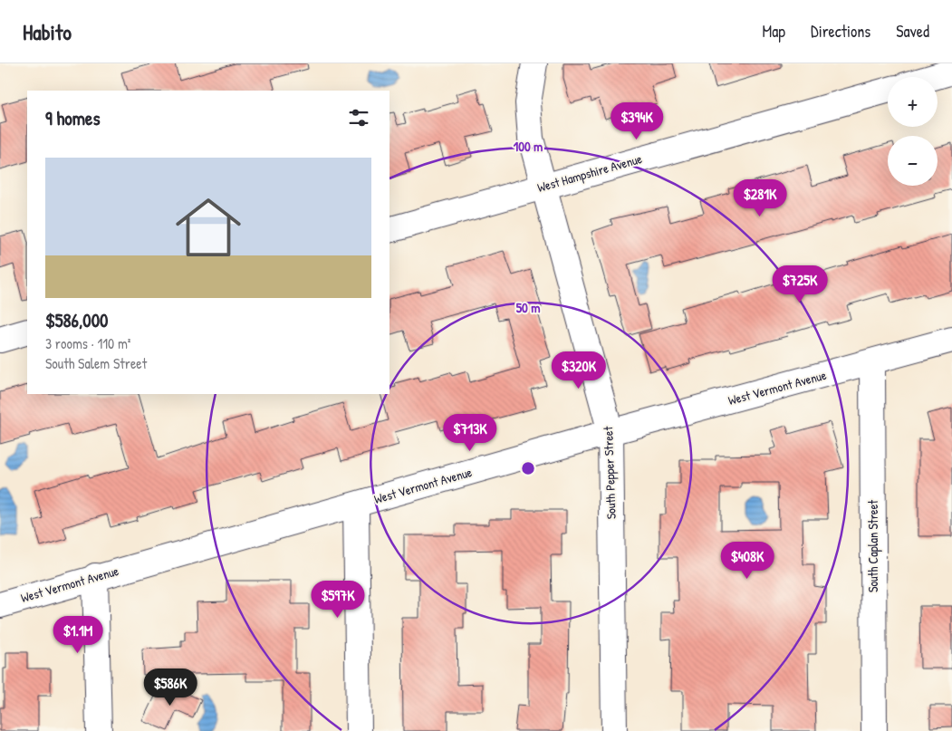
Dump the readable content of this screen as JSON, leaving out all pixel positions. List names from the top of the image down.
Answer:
{
  "streets": {
    "street": [
      "West Hampshire Avenue",
      "West Vermont Avenue",
      "South Pepper Street",
      "South Caplan Street"
    ]
  },
  "crossings": [
    ["West Hampshire Avenue", "South Pepper Street"],
    ["West Vermont Avenue", "South Pepper Street"],
    ["West Vermont Avenue", "South Caplan Street"]
  ],
  "page": {
    "header": "Habito",
    "nav": ["Map", "Directions", "Saved"],
    "map_buttons": ["+", "−"],
    "heading": "9 homes",
    "price": [
      "$394K",
      "$281K",
      "$725K",
      "$320K",
      "$713K",
      "$408K",
      "$597K",
      "$1.1M",
      "$586K"
    ],
    "list": [
      {
        "name": "$586,000",
        "note": "3 rooms · 110 m² · South Salem Street"
      }
    ]
  },
  "rings": ["100 m", "50 m"]
}
